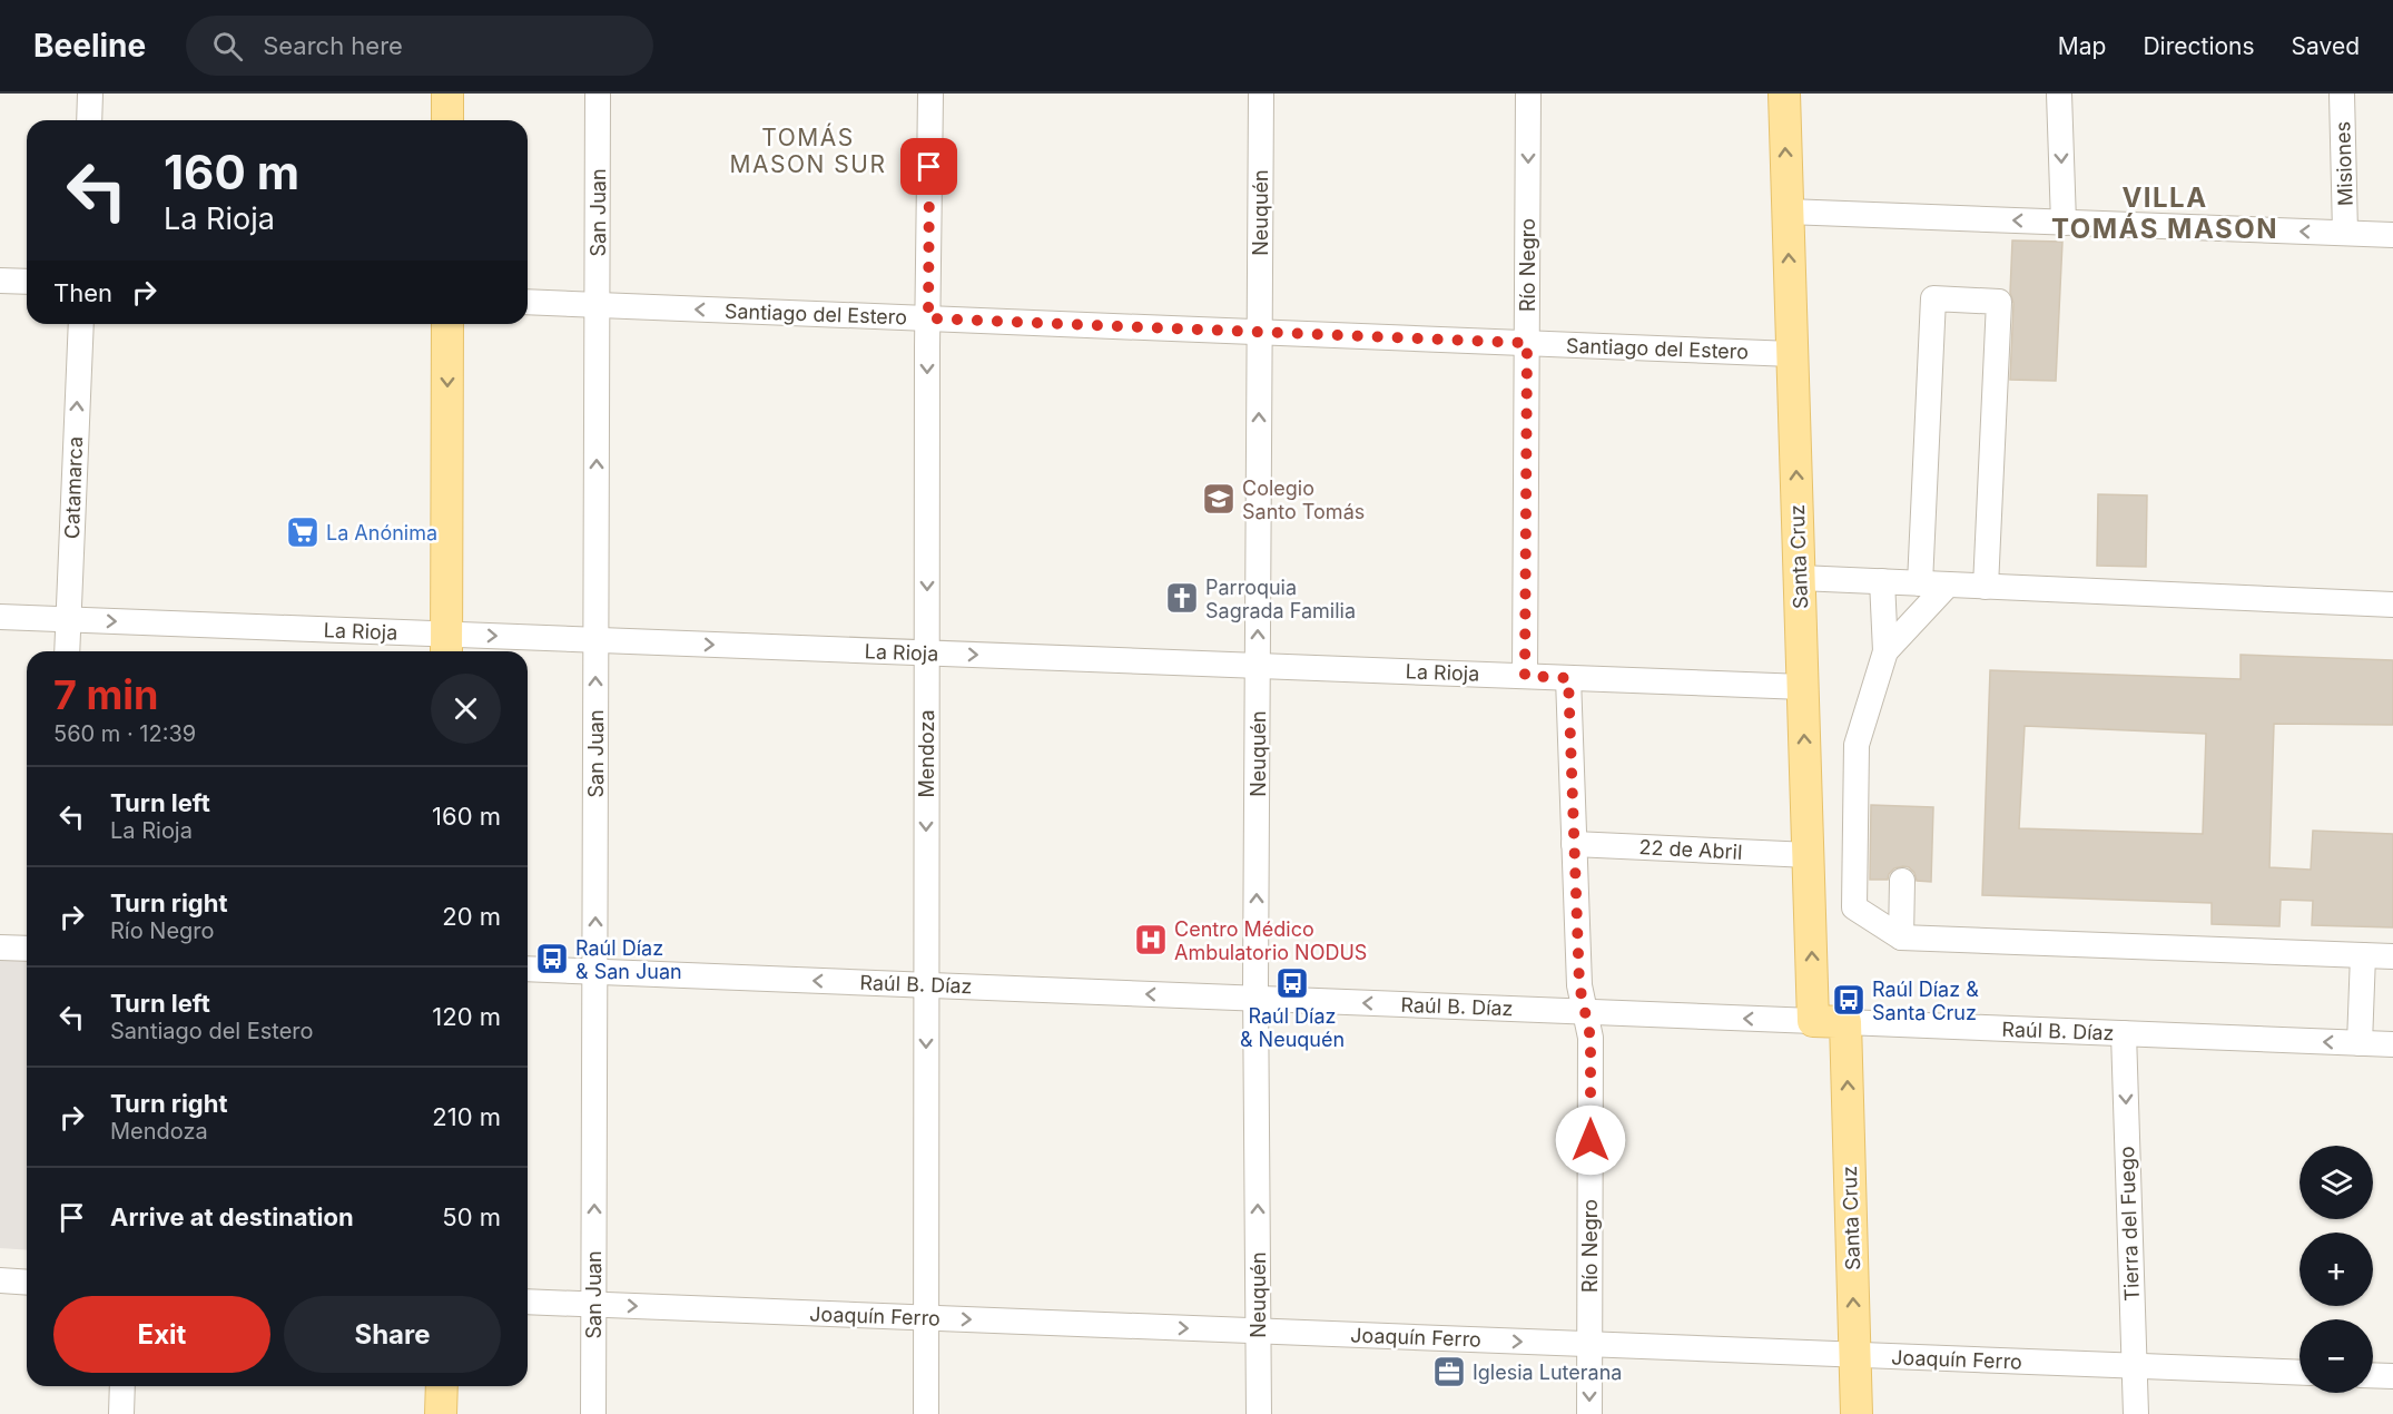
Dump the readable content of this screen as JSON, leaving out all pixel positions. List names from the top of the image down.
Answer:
{
  "streets": {
    "main road": ["Santa Cruz", "Raúl B. Díaz"],
    "street": [
      "Misiones",
      "San Juan",
      "Neuquén",
      "Río Negro",
      "Santiago del Estero",
      "Catamarca",
      "La Rioja",
      "Mendoza",
      "22 de Abril",
      "Tierra del Fuego",
      "Joaquín Ferro"
    ]
  },
  "crossings": [
    ["San Juan", "Santiago del Estero"],
    ["San Juan", "La Rioja"],
    ["San Juan", "Raúl B. Díaz"],
    ["San Juan", "Joaquín Ferro"],
    ["Neuquén", "Santiago del Estero"],
    ["Neuquén", "La Rioja"],
    ["Neuquén", "Raúl B. Díaz"],
    ["Neuquén", "Joaquín Ferro"],
    ["Río Negro", "Santiago del Estero"],
    ["Río Negro", "La Rioja"],
    ["Río Negro", "22 de Abril"],
    ["Río Negro", "Raúl B. Díaz"],
    ["Río Negro", "Joaquín Ferro"],
    ["Santiago del Estero", "Santa Cruz"],
    ["Santiago del Estero", "Mendoza"],
    ["Catamarca", "La Rioja"],
    ["Santa Cruz", "La Rioja"],
    ["Santa Cruz", "22 de Abril"],
    ["Santa Cruz", "Raúl B. Díaz"],
    ["Santa Cruz", "Joaquín Ferro"],
    ["La Rioja", "Mendoza"],
    ["Mendoza", "Raúl B. Díaz"],
    ["Mendoza", "Joaquín Ferro"],
    ["Raúl B. Díaz", "Tierra del Fuego"],
    ["Tierra del Fuego", "Joaquín Ferro"]
  ],
  "one_way": [
    "San Juan",
    "Neuquén",
    "Catamarca",
    "Santa Cruz",
    "La Rioja",
    "Mendoza",
    "Raúl B. Díaz",
    "Tierra del Fuego",
    "Joaquín Ferro"
  ],
  "districts": ["TOMÁS MASON SUR", "VILLA TOMÁS MASON"],
  "places": {
    "school or university": ["Colegio Santo Tomás"],
    "supermarket": ["La Anónima"],
    "church": ["Parroquia Sagrada Familia"],
    "hospital": ["Centro Médico Ambulatorio NODUS"],
    "bus stop": ["Raúl Díaz & San Juan", "Raúl Díaz & Neuquén", "Raúl Díaz & Santa Cruz"],
    "office": ["Iglesia Luterana"]
  },
  "page": {
    "header": "Beeline",
    "search": "Search here",
    "nav": ["Map", "Directions", "Saved"],
    "turn": ["160 m", "La Rioja"],
    "then": "Then",
    "heading": ["7 min", "560 m · 12:39"],
    "list": [
      {
        "name": "Turn left",
        "note": "La Rioja",
        "value": "160 m"
      },
      {
        "name": "Turn right",
        "note": "Río Negro",
        "value": "20 m"
      },
      {
        "name": "Turn left",
        "note": "Santiago del Estero",
        "value": "120 m"
      },
      {
        "name": "Turn right",
        "note": "Mendoza",
        "value": "210 m"
      },
      {
        "name": "Arrive at destination",
        "value": "50 m"
      }
    ],
    "map_buttons": ["+", "−"],
    "buttons": ["Exit", "Share"]
  }
}
